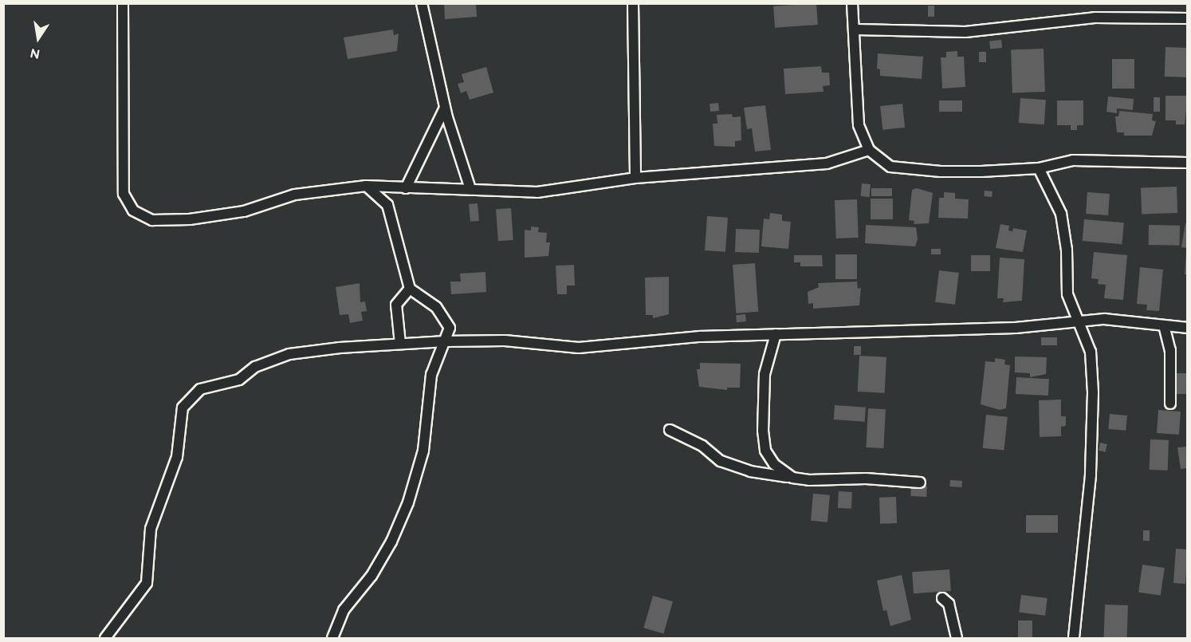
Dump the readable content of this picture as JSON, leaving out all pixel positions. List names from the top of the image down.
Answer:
{
  "north": "bottom"
}
